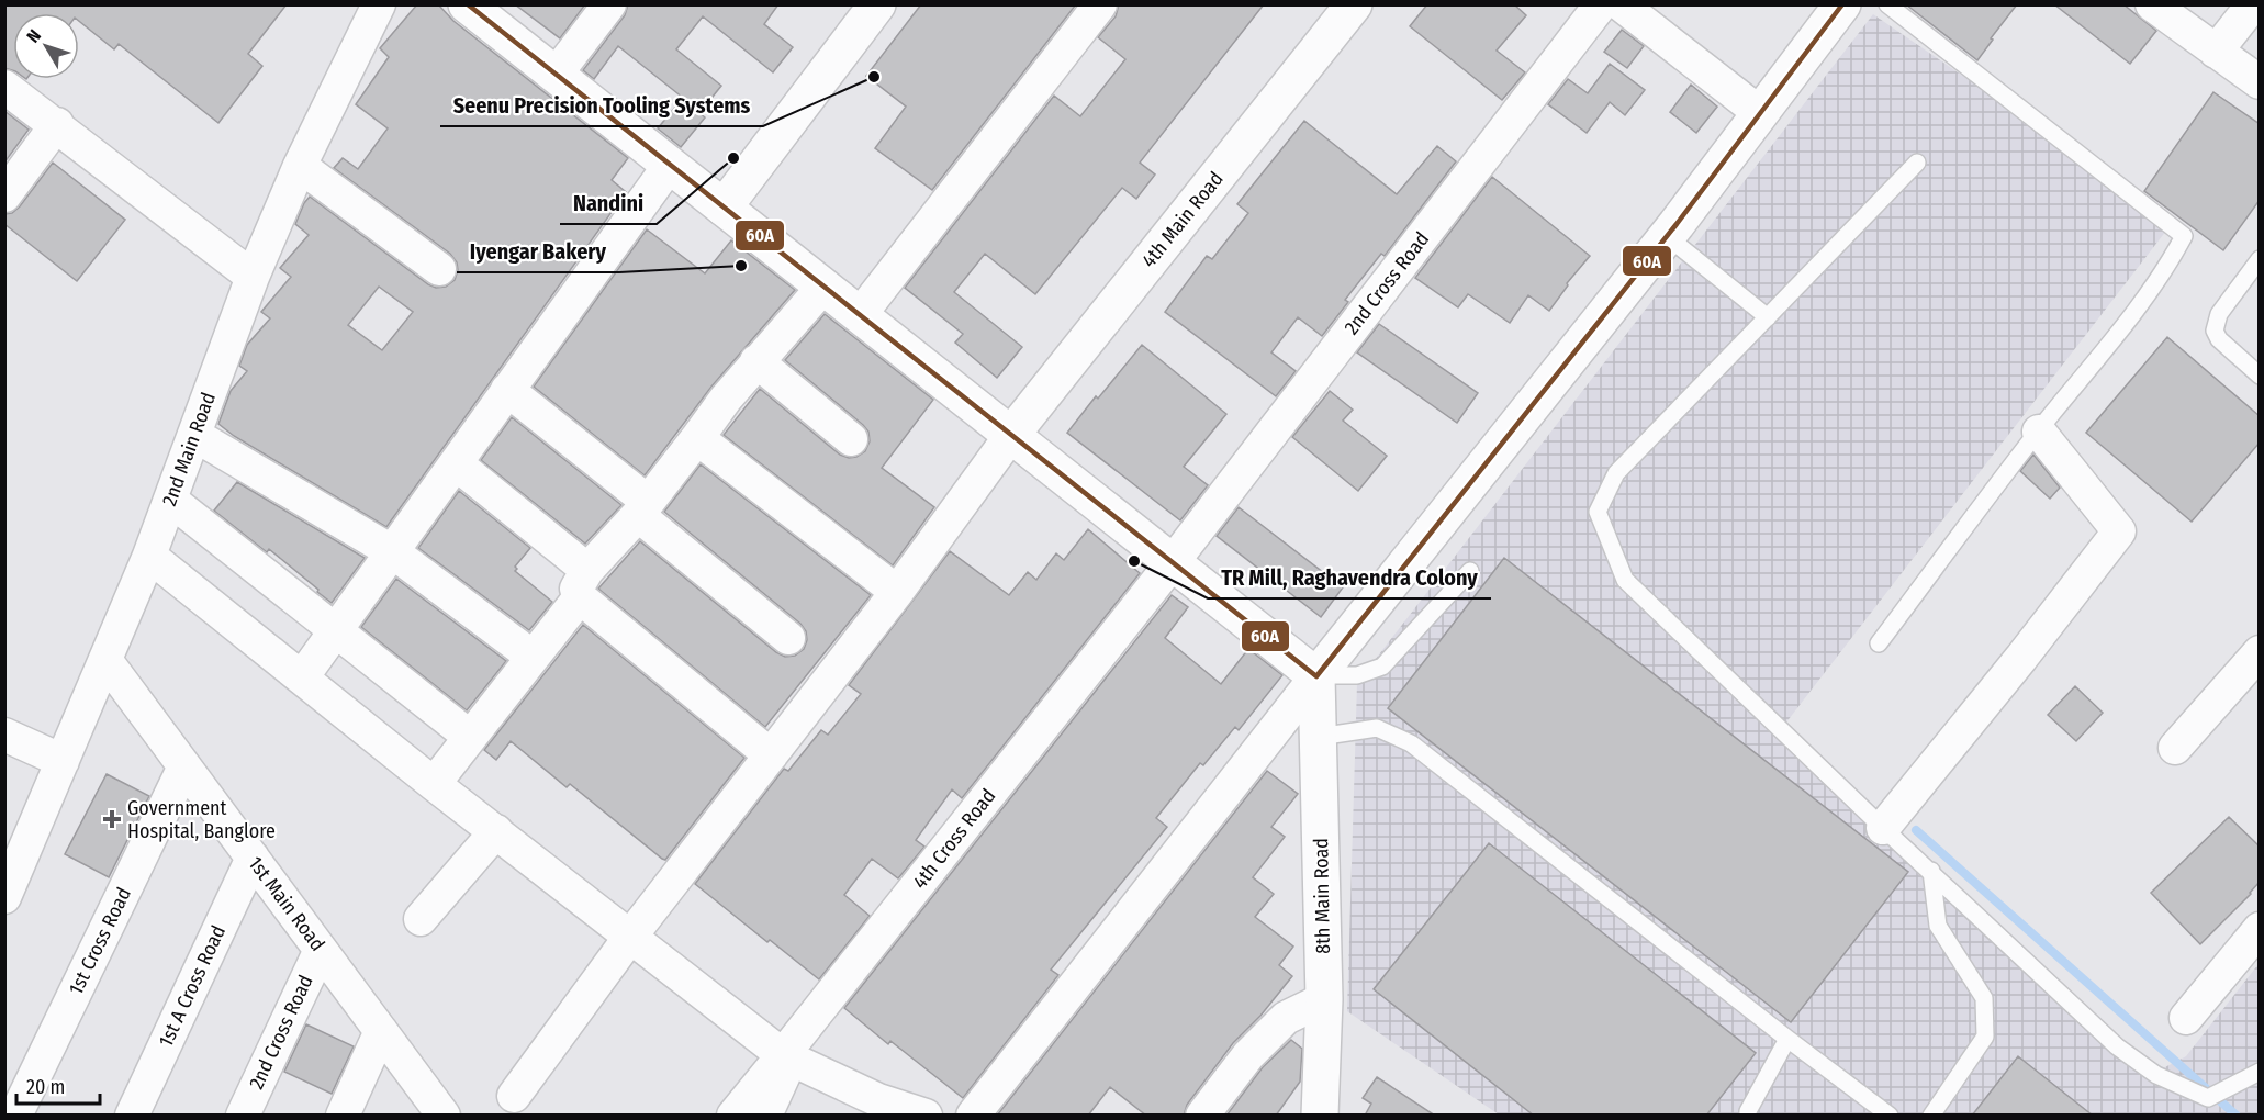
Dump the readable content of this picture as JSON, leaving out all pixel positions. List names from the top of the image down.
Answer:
{
  "streets": {
    "main road": ["4th Main Road", "8th Main Road"],
    "street": [
      "2nd Cross Road",
      "2nd Main Road",
      "4th Cross Road",
      "1st Main Road",
      "1st Cross Road",
      "1st A Cross Road"
    ]
  },
  "crossings": [
    ["2nd Cross Road", "4th Cross Road"],
    ["2nd Cross Road", "1st Main Road"],
    ["2nd Main Road", "1st Main Road"],
    ["1st Main Road", "1st Cross Road"],
    ["1st Main Road", "1st A Cross Road"]
  ],
  "places": {
    "other": [
      "Seenu Precision Tooling Systems",
      "Nandini",
      "Iyengar Bakery",
      "TR Mill, Raghavendra Colony"
    ],
    "health": ["Government Hospital, Banglore"]
  },
  "lines": ["transit line 60A"],
  "scale_bar": "20 m",
  "north": "top left"
}
